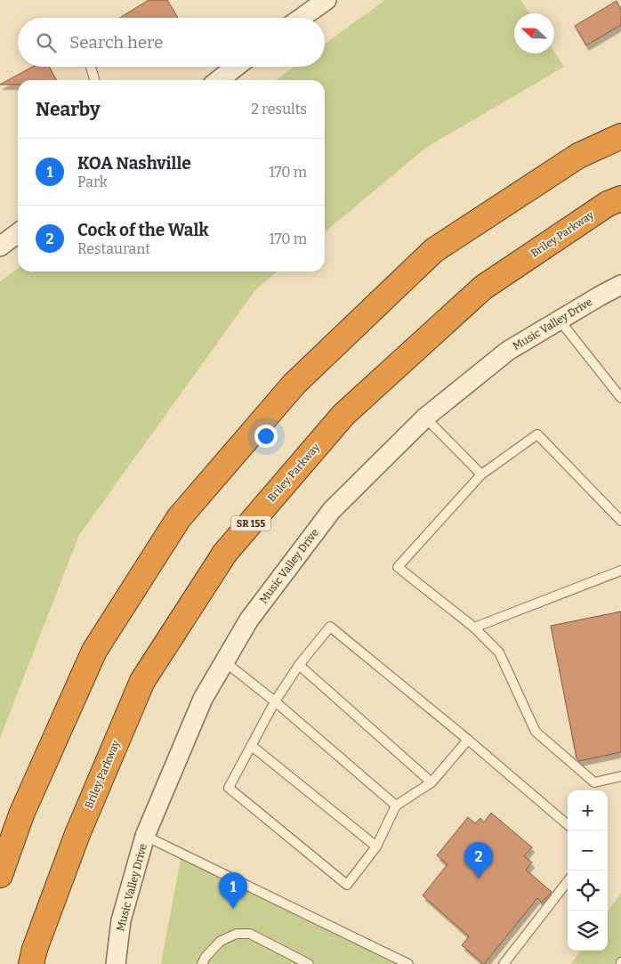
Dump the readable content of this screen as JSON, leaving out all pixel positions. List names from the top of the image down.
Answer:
{
  "streets": {
    "highway": ["Briley Parkway", "SR 155"],
    "street": ["Music Valley Drive"]
  },
  "north": "left",
  "page": {
    "search": "Search here",
    "heading": ["Nearby", "2 results"],
    "list": [
      {
        "mark": "1",
        "name": "KOA Nashville",
        "note": "Park",
        "value": "170 m"
      },
      {
        "mark": "2",
        "name": "Cock of the Walk",
        "note": "Restaurant",
        "value": "170 m"
      }
    ],
    "map_buttons": ["+", "−"],
    "pins": ["2", "1"]
  }
}
